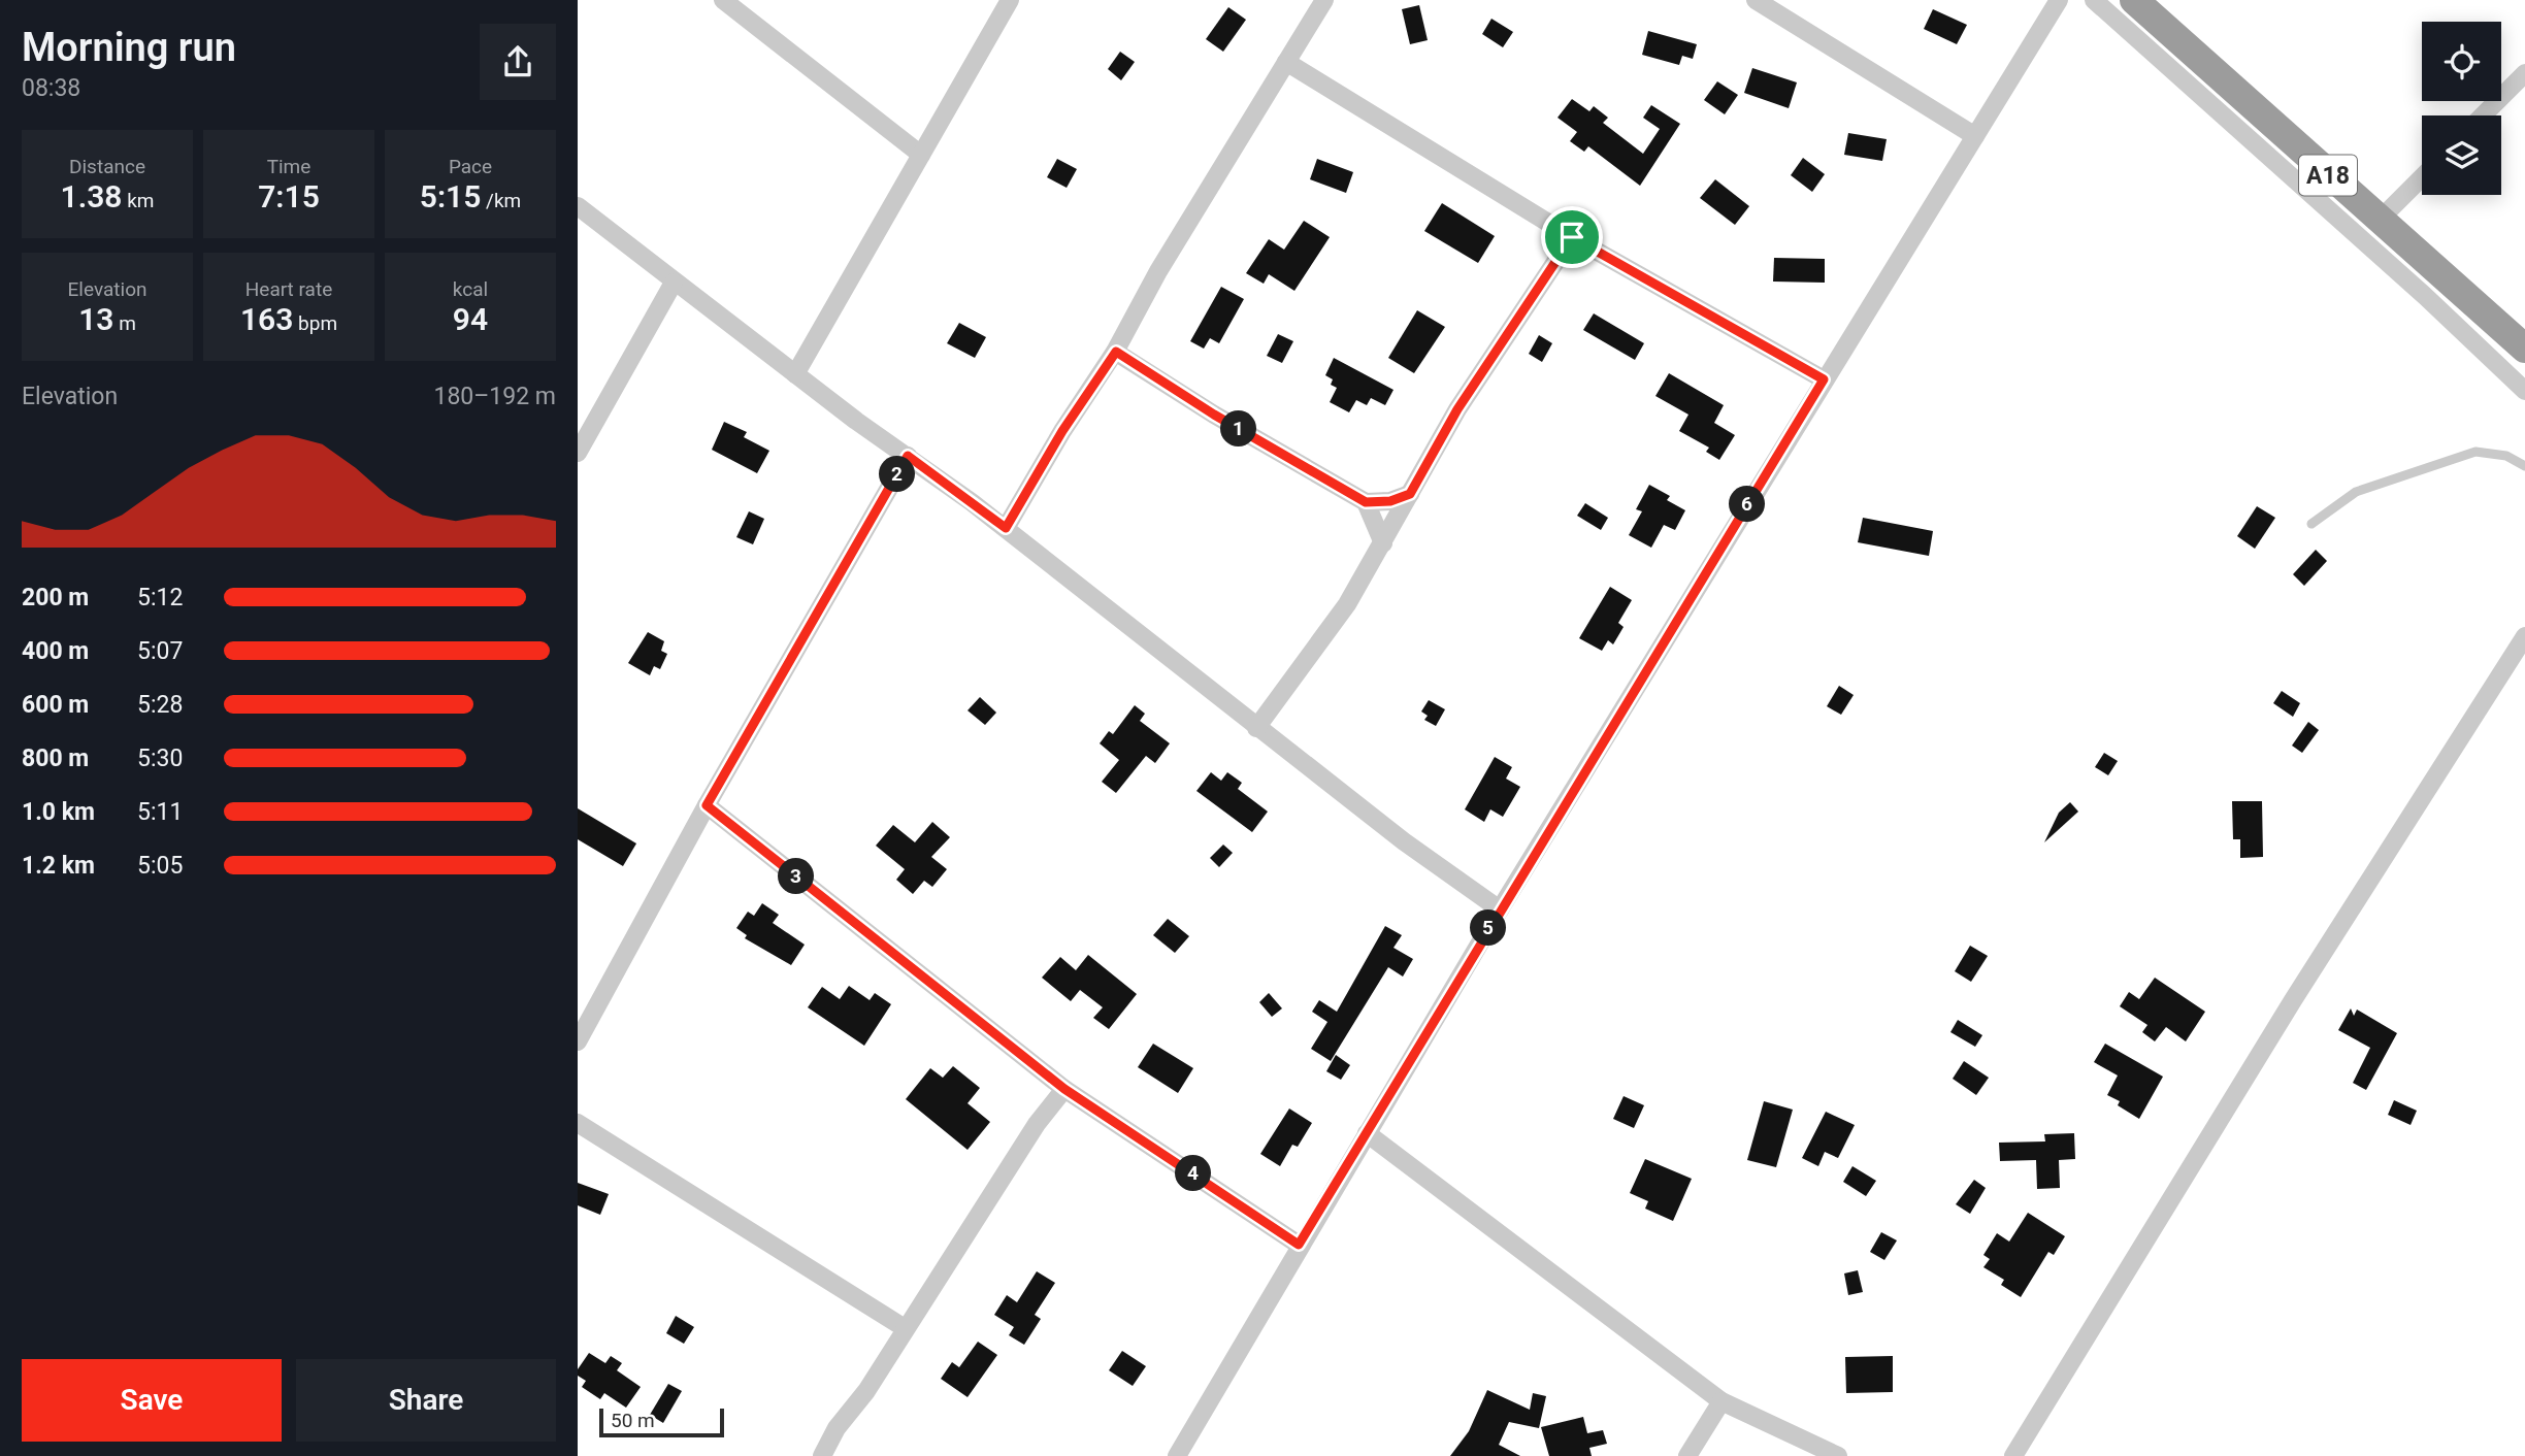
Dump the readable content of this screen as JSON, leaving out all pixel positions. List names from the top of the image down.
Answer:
{
  "streets": {
    "highway": ["A18"]
  },
  "scale_bar": "50 m",
  "page": {
    "heading": ["Morning run", "08:38"],
    "stats": [
      ["Distance", "1.38 km"],
      ["Time", "7:15"],
      ["Pace", "5:15 /km"],
      ["Elevation", "13 m"],
      ["Heart rate", "163 bpm"],
      ["kcal", "94"]
    ],
    "chart": ["Elevation", "180–192 m"],
    "pins": [
      "1",
      "2",
      "6",
      "3",
      "5",
      "4"
    ],
    "list": [
      {
        "name": "200 m",
        "note": "5:12"
      },
      {
        "name": "400 m",
        "note": "5:07"
      },
      {
        "name": "600 m",
        "note": "5:28"
      },
      {
        "name": "800 m",
        "note": "5:30"
      },
      {
        "name": "1.0 km",
        "note": "5:11"
      },
      {
        "name": "1.2 km",
        "note": "5:05"
      }
    ],
    "buttons": ["Save", "Share"],
    "scale": "50 m"
  }
}
